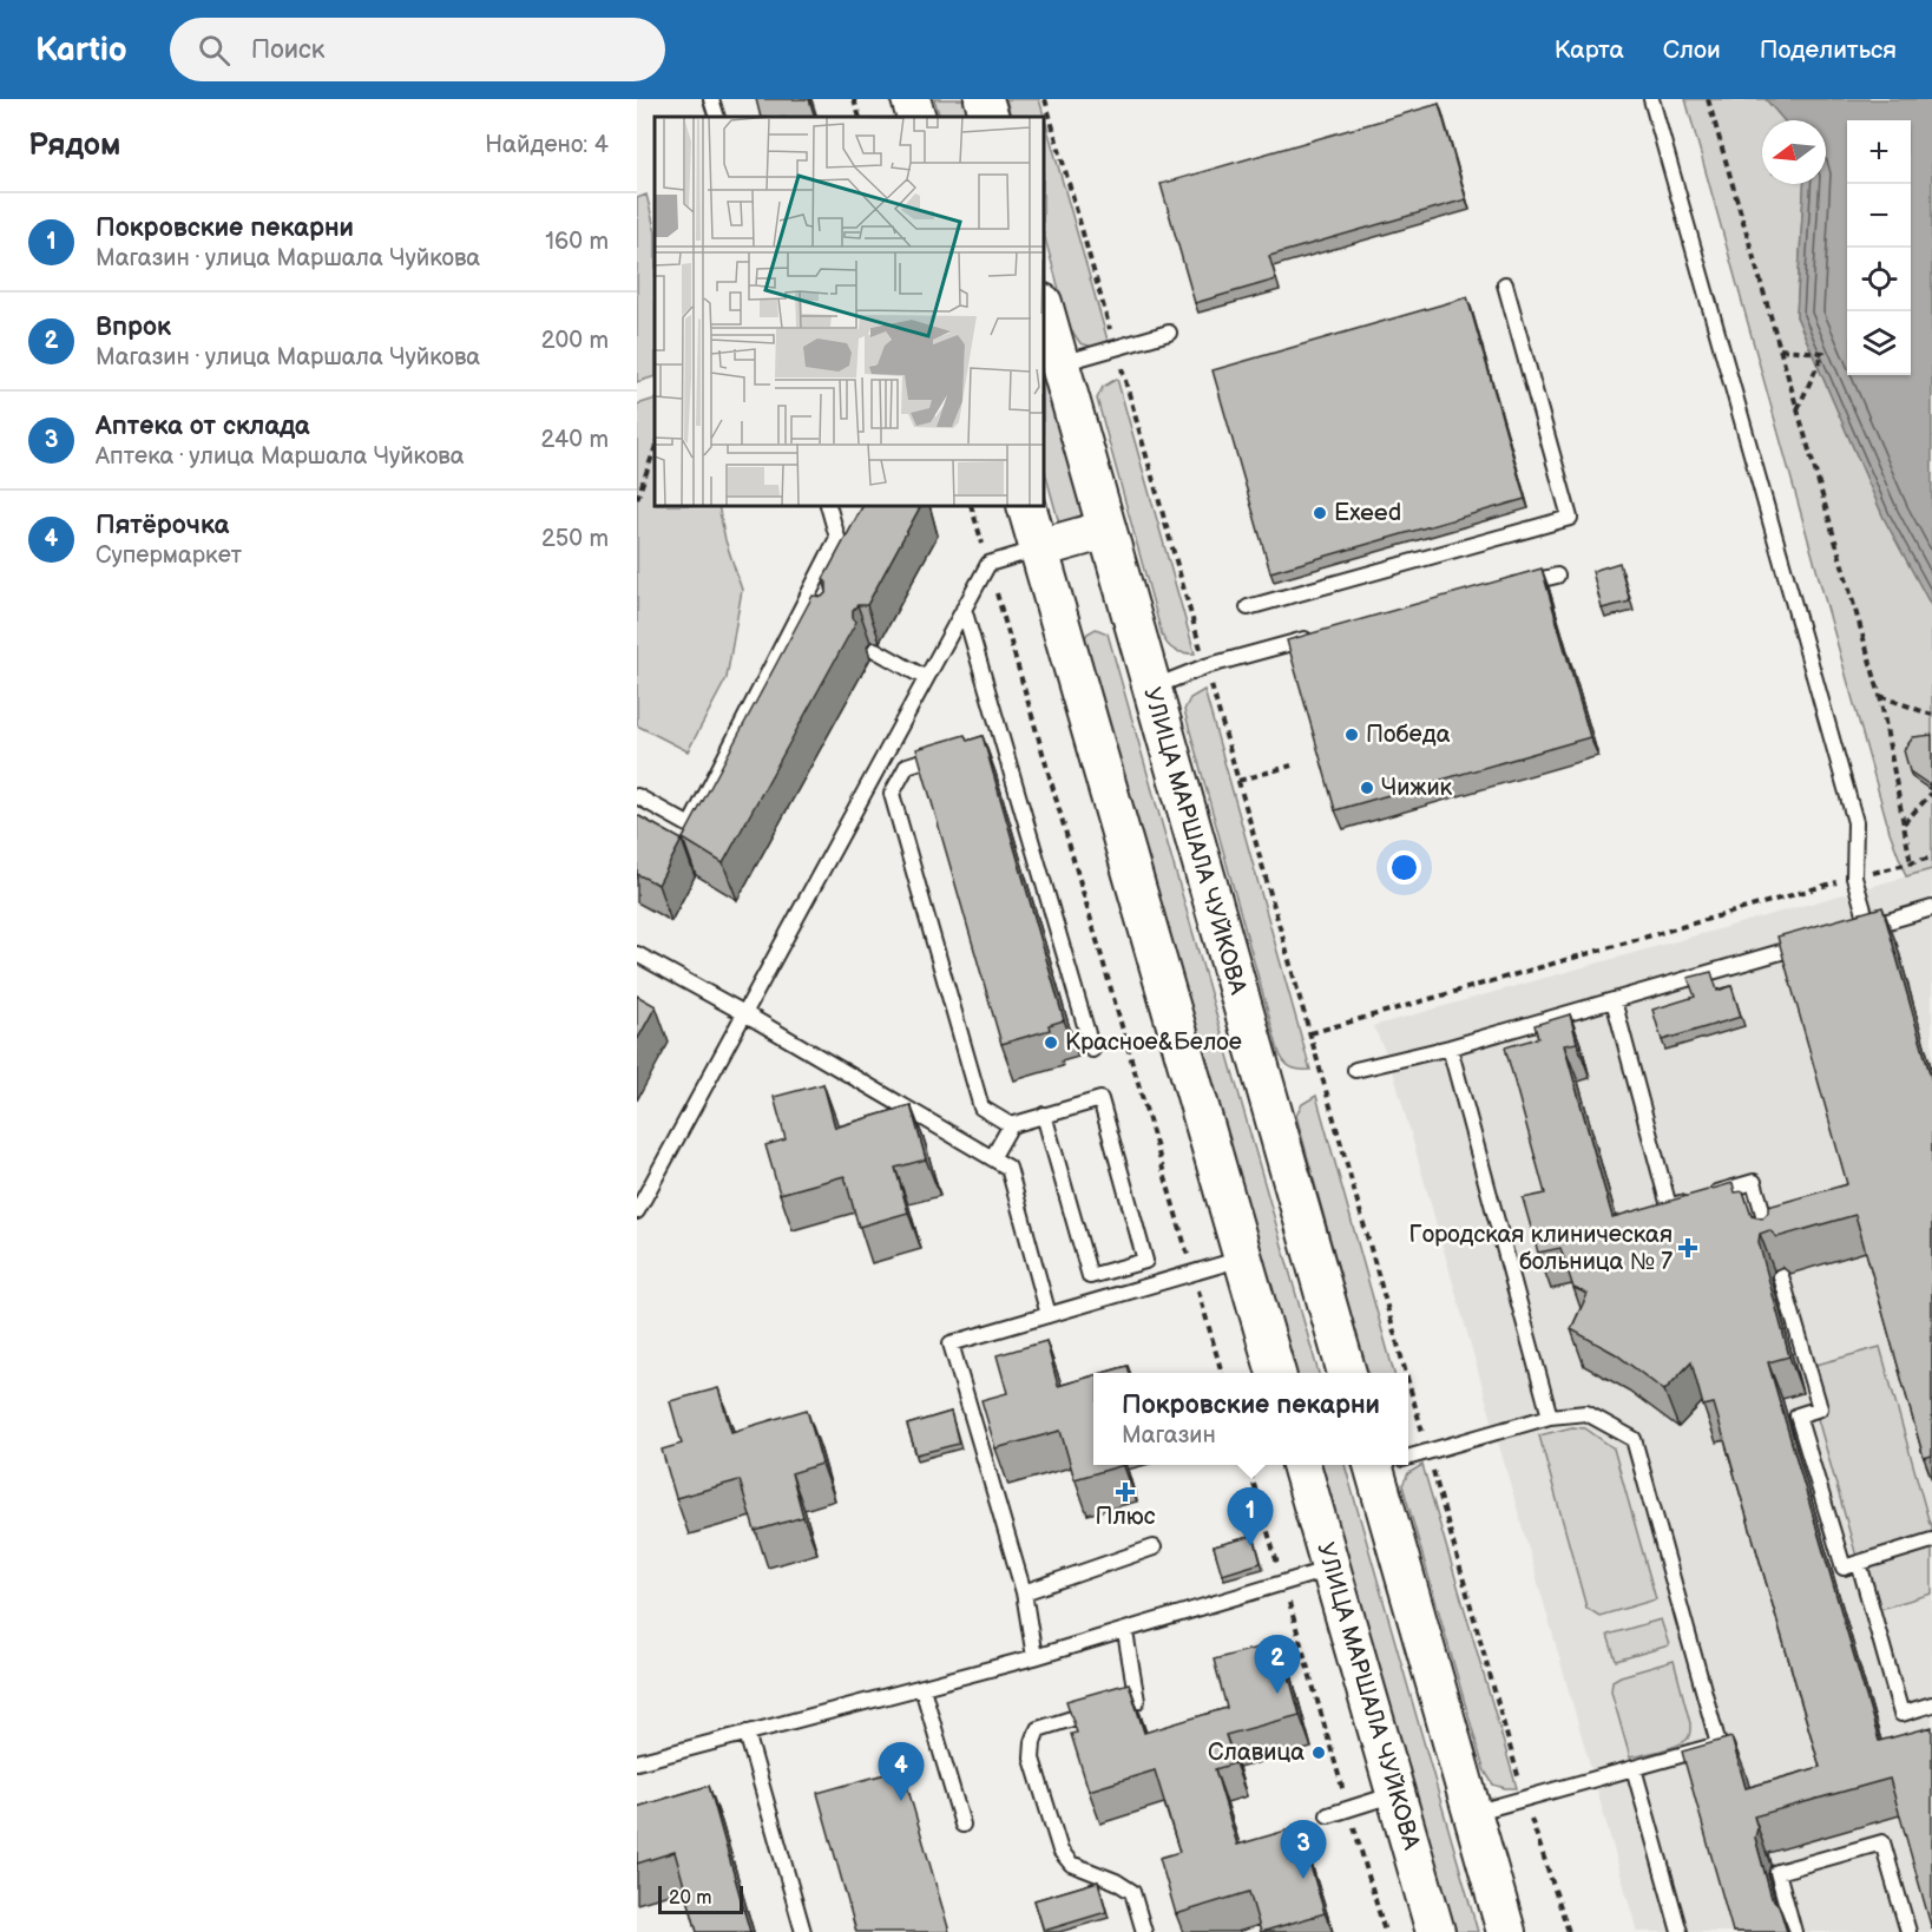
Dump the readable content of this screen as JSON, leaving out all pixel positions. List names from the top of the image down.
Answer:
{
  "streets": {
    "main road": ["УЛИЦА МАРШАЛА ЧУЙКОВА"]
  },
  "places": {
    "other": [
      "Exeed",
      "Победа",
      "Чижик",
      "Красное&Белое",
      "Славица"
    ],
    "health": ["Городская клиническая больница № 7", "Плюс"]
  },
  "scale_bar": "20 m",
  "north": "left",
  "page": {
    "header": "Kartio",
    "search": "Поиск",
    "nav": ["Карта", "Слои", "Поделиться"],
    "heading": ["Рядом", "Найдено: 4"],
    "map_buttons": ["+", "−"],
    "list": [
      {
        "mark": "1",
        "name": "Покровские пекарни",
        "note": "Магазин · улица Маршала Чуйкова",
        "value": "160 m"
      },
      {
        "mark": "2",
        "name": "Впрок",
        "note": "Магазин · улица Маршала Чуйкова",
        "value": "200 m"
      },
      {
        "mark": "3",
        "name": "Аптека от склада",
        "note": "Аптека · улица Маршала Чуйкова",
        "value": "240 m"
      },
      {
        "mark": "4",
        "name": "Пятёрочка",
        "note": "Супермаркет",
        "value": "250 m"
      }
    ],
    "popup": ["Покровские пекарни", "Магазин"],
    "pins": [
      "1",
      "2",
      "4",
      "3"
    ],
    "scale": "20 m"
  }
}
